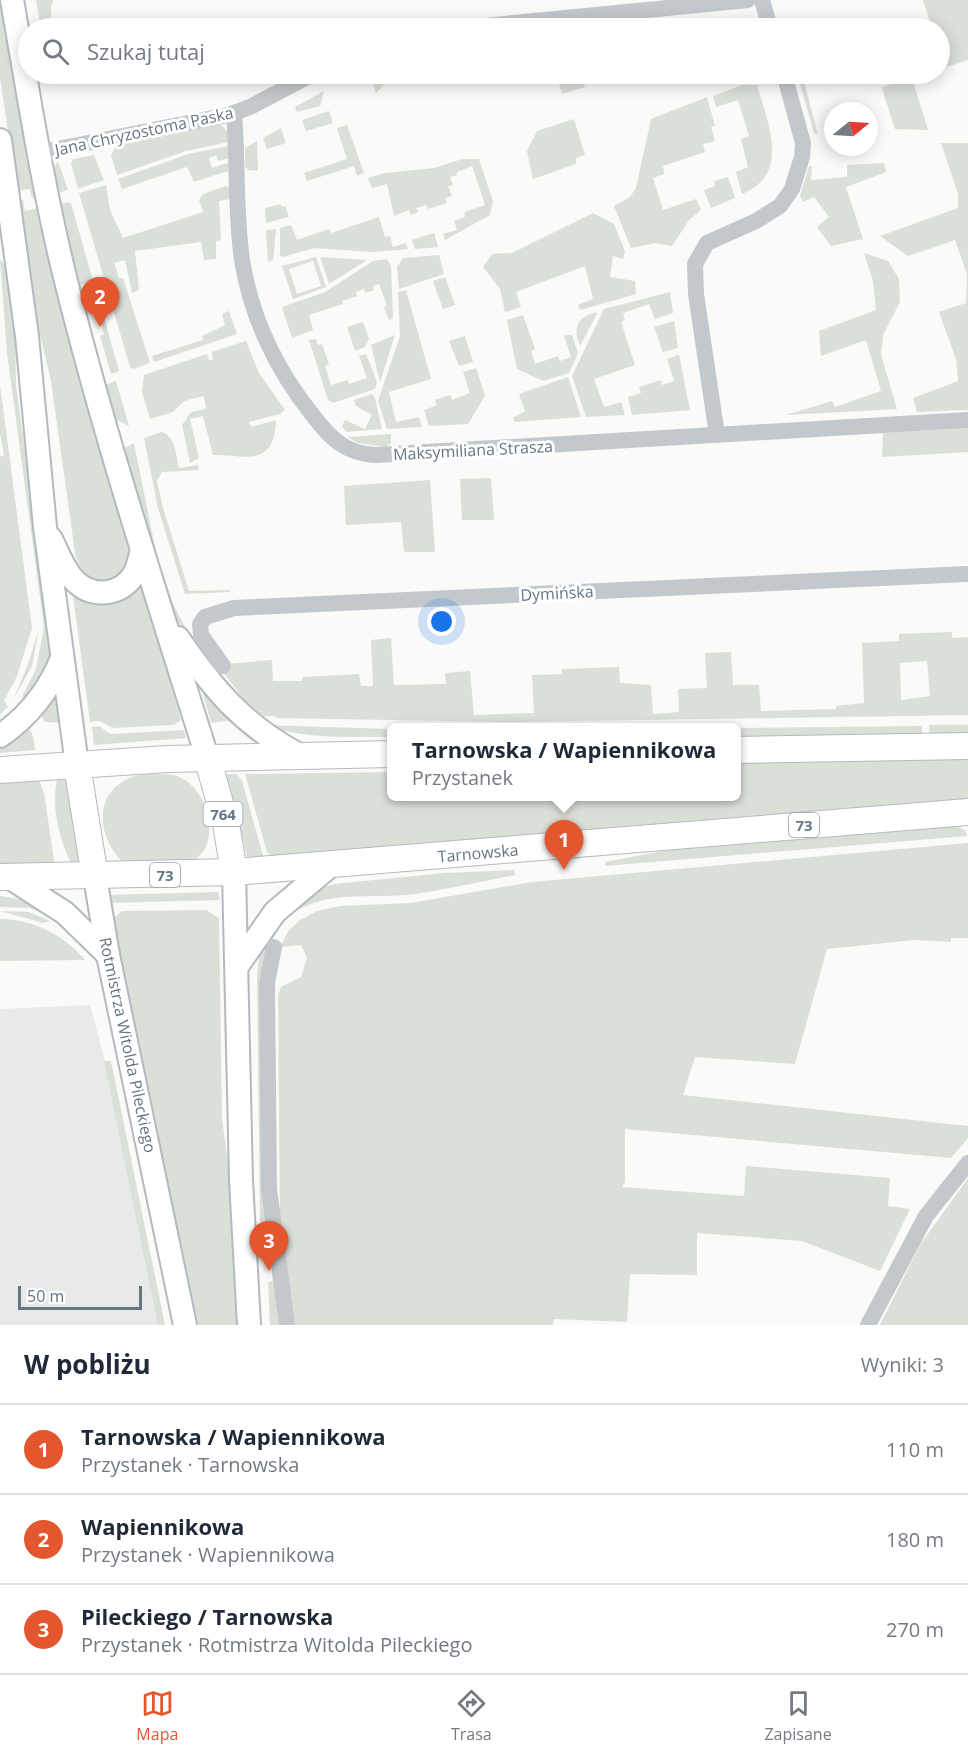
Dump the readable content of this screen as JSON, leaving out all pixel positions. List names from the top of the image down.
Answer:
{
  "streets": {
    "main road": [
      "764",
      "73",
      "Tarnowska",
      "Rotmistrza Witolda Pileckiego"
    ],
    "street": ["Jana Chryzostoma Paska", "Maksymiliana Strasza", "Dymińska"]
  },
  "crossings": [
    ["Jana Chryzostoma Paska", "Maksymiliana Strasza"],
    ["764", "Tarnowska"],
    ["73", "Tarnowska"],
    ["73", "Rotmistrza Witolda Pileckiego"],
    ["Tarnowska", "Rotmistrza Witolda Pileckiego"]
  ],
  "scale_bar": "50 m",
  "north": "right",
  "page": {
    "search": "Szukaj tutaj",
    "pins": ["2", "1", "3"],
    "popup": ["Tarnowska / Wapiennikowa", "Przystanek"],
    "scale": "50 m",
    "heading": ["W pobliżu", "Wyniki: 3"],
    "list": [
      {
        "mark": "1",
        "name": "Tarnowska / Wapiennikowa",
        "note": "Przystanek · Tarnowska",
        "value": "110 m"
      },
      {
        "mark": "2",
        "name": "Wapiennikowa",
        "note": "Przystanek · Wapiennikowa",
        "value": "180 m"
      },
      {
        "mark": "3",
        "name": "Pileckiego / Tarnowska",
        "note": "Przystanek · Rotmistrza Witolda Pileckiego",
        "value": "270 m"
      }
    ],
    "nav": ["Mapa", "Trasa", "Zapisane"]
  }
}
